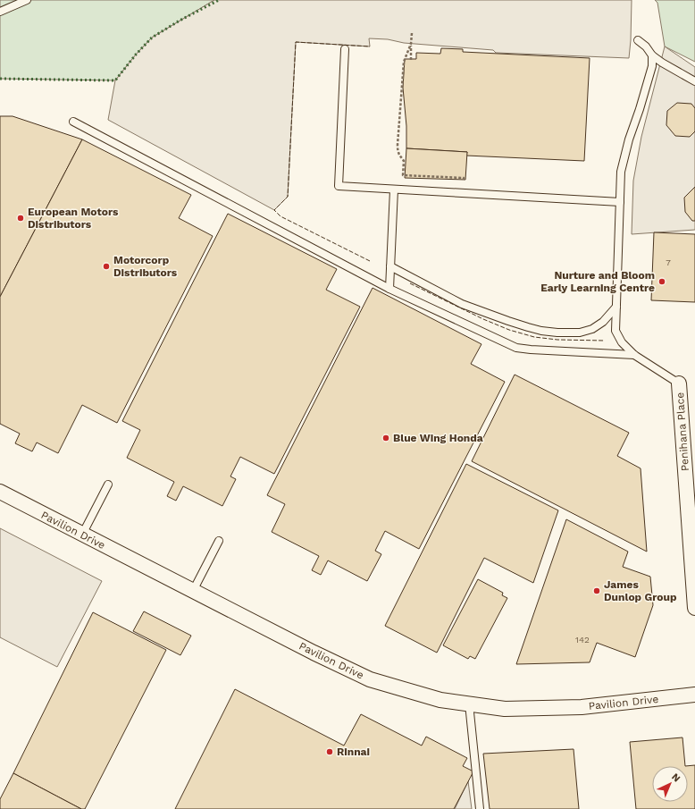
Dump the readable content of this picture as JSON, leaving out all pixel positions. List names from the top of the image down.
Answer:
{
  "streets": {
    "street": ["Penihana Place", "Pavilion Drive"]
  },
  "places": [
    "European Motors Distributors",
    "Motorcorp Distributors",
    "Nurture and Bloom Early Learning Centre",
    "Blue Wing Honda",
    "James Dunlop Group",
    "Rinnai"
  ],
  "house_numbers": ["7", "142"],
  "north": "top right"
}
